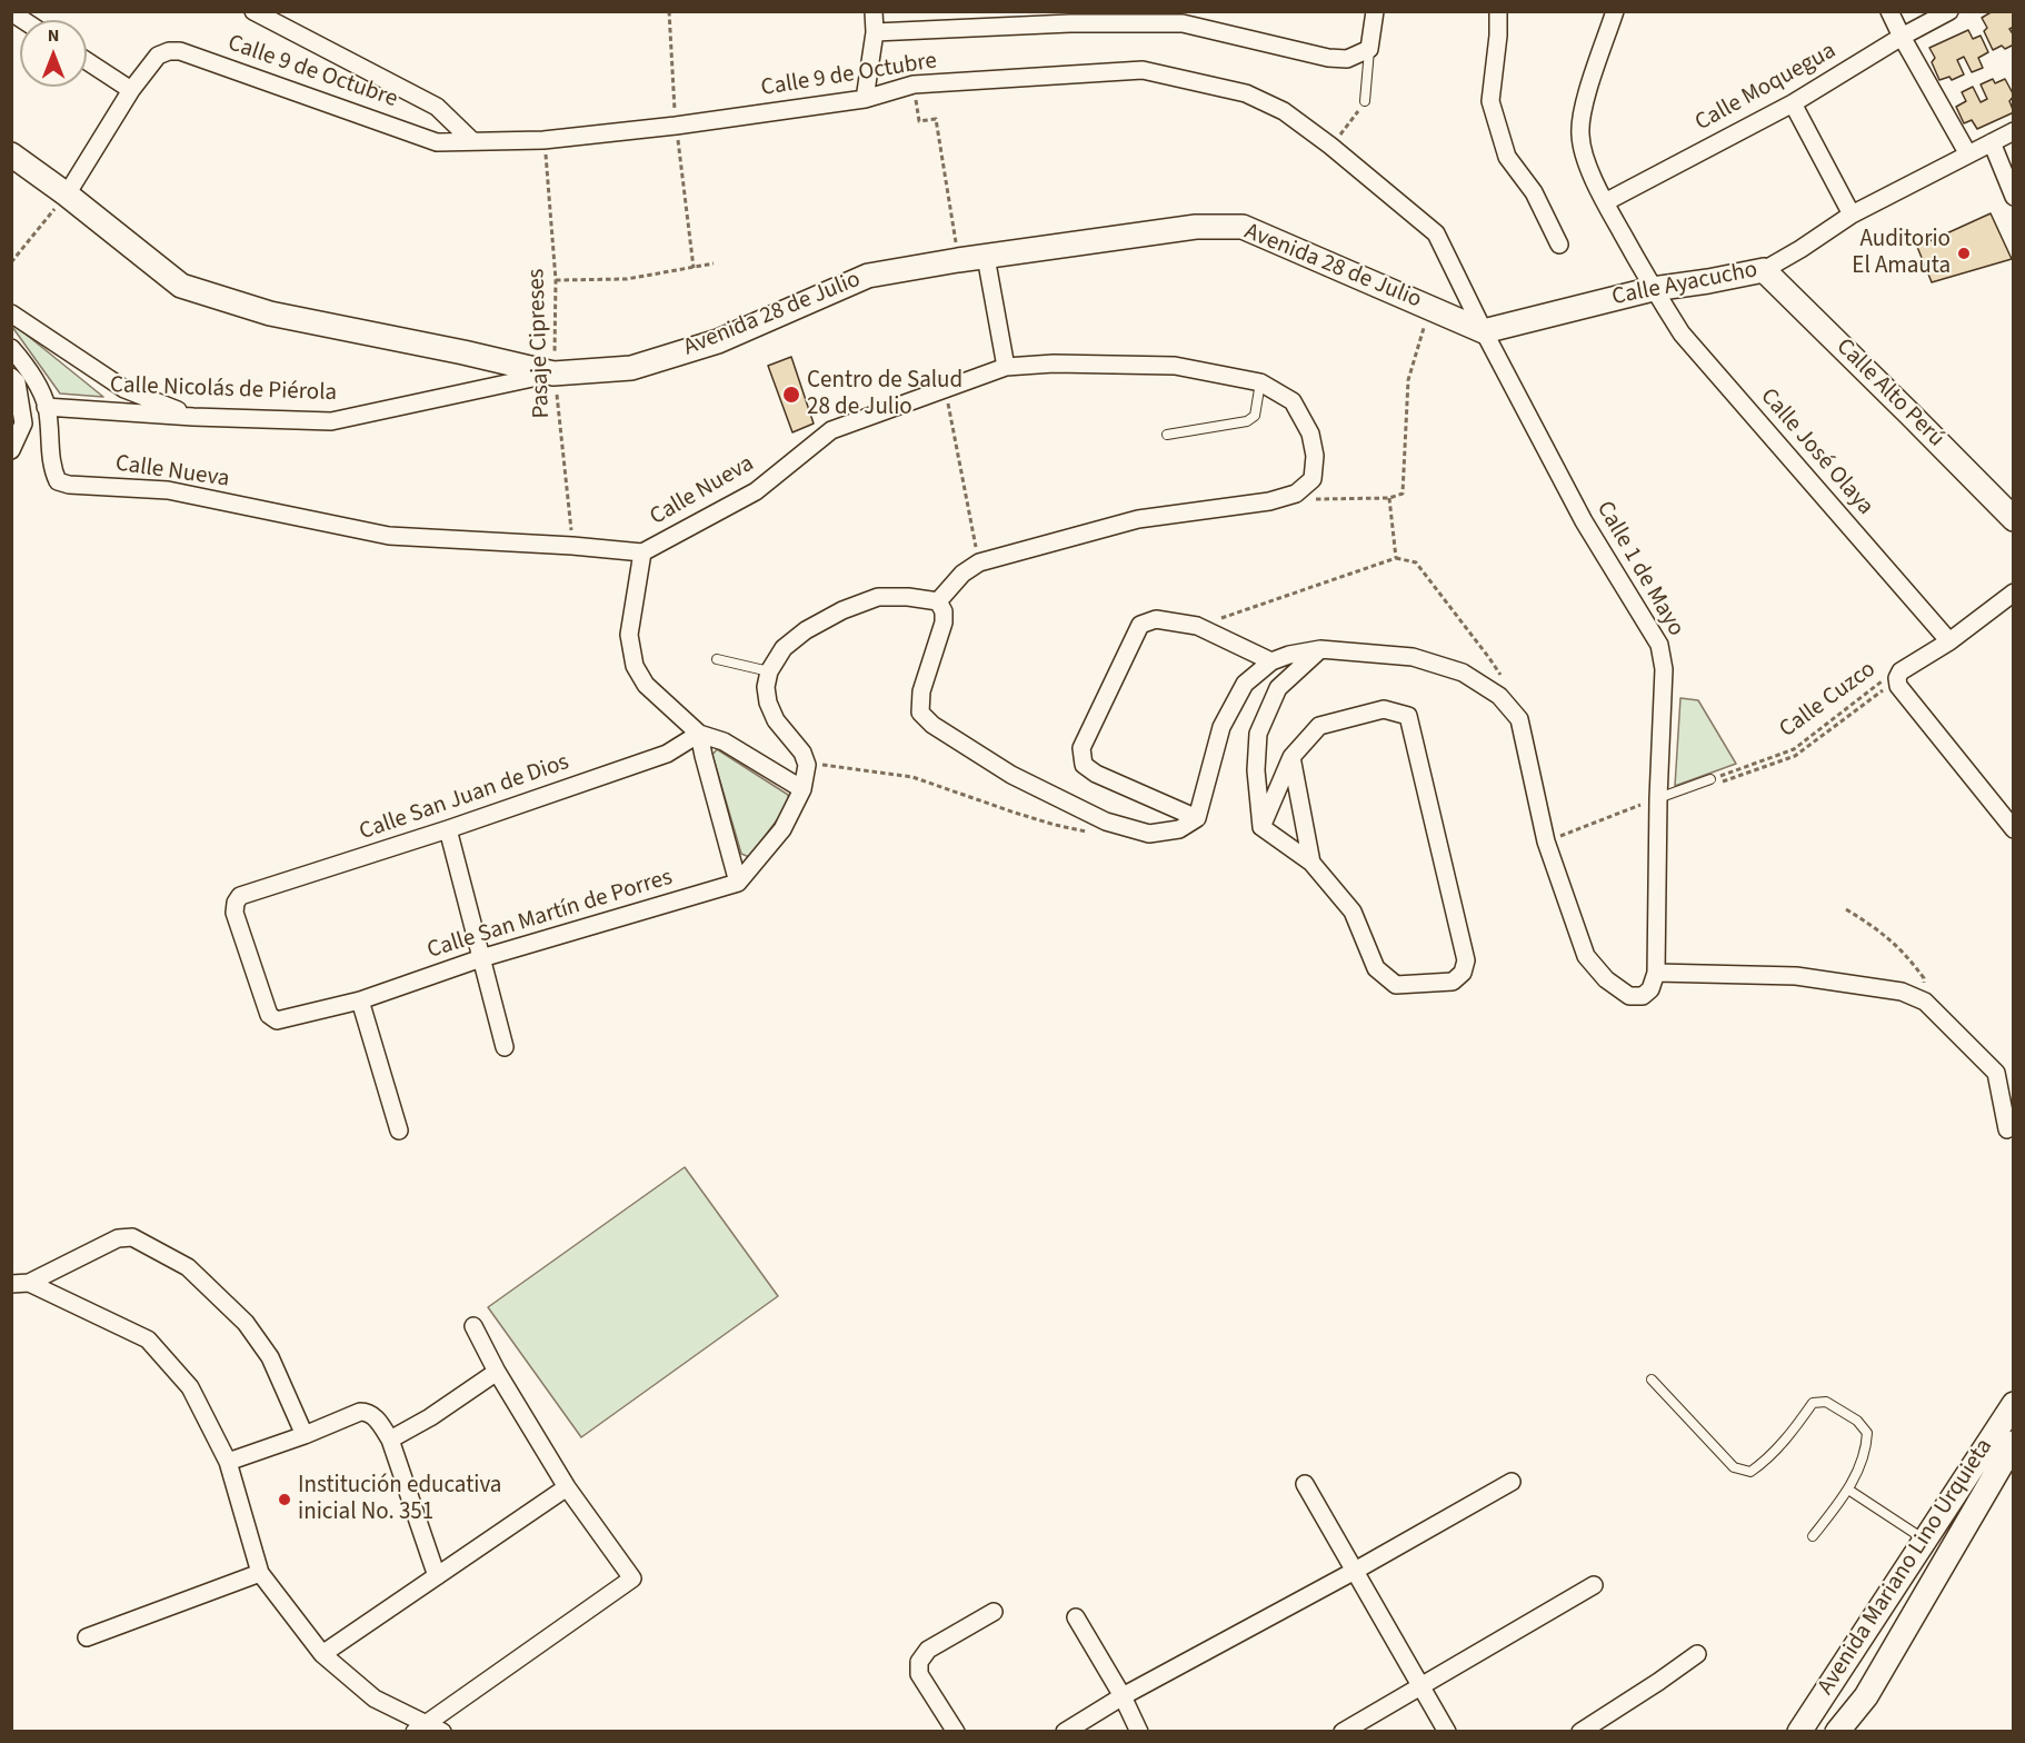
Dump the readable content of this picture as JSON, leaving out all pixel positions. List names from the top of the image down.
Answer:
{
  "streets": {
    "street": [
      "Calle 9 de Octubre",
      "Calle Moquegua",
      "Avenida 28 de Julio",
      "Calle Ayacucho",
      "Calle Nicolás de Piérola",
      "Calle Alto Perú",
      "Calle José Olaya",
      "Calle Nueva",
      "Calle 1 de Mayo",
      "Calle Cuzco",
      "Calle San Juan de Dios",
      "Calle San Martín de Porres",
      "Avenida Mariano Lino Urquieta"
    ],
    "path": ["Pasaje Cipreses"]
  },
  "crossings": [
    ["Calle 9 de Octubre", "Avenida 28 de Julio"],
    ["Calle 9 de Octubre", "Calle Ayacucho"],
    ["Calle 9 de Octubre", "Pasaje Cipreses"],
    ["Calle 9 de Octubre", "Calle 1 de Mayo"],
    ["Avenida 28 de Julio", "Calle Ayacucho"],
    ["Avenida 28 de Julio", "Pasaje Cipreses"],
    ["Avenida 28 de Julio", "Calle Nicolás de Piérola"],
    ["Avenida 28 de Julio", "Calle 1 de Mayo"],
    ["Calle Ayacucho", "Calle Alto Perú"],
    ["Calle Ayacucho", "Calle José Olaya"],
    ["Calle Ayacucho", "Calle 1 de Mayo"],
    ["Pasaje Cipreses", "Calle Nicolás de Piérola"],
    ["Pasaje Cipreses", "Calle Nueva"],
    ["Calle Nicolás de Piérola", "Calle Nueva"],
    ["Calle José Olaya", "Calle Cuzco"],
    ["Calle San Juan de Dios", "Calle San Martín de Porres"]
  ],
  "places": ["Auditorio El Amauta", "Centro de Salud 28 de Julio", "Institución educativa inicial No. 351"],
  "north": "top"
}
